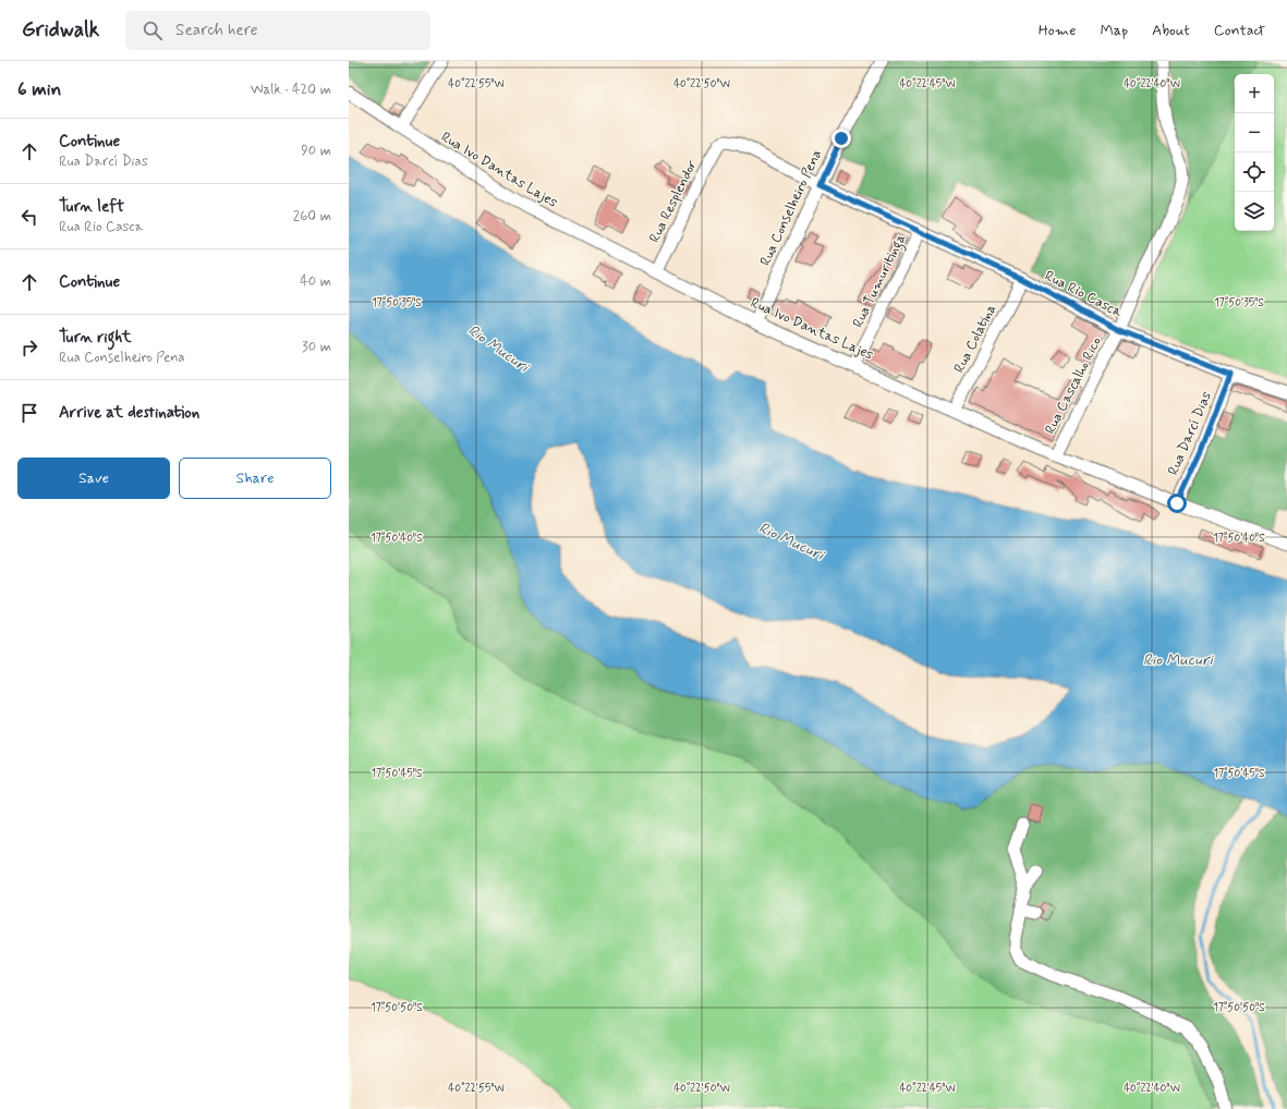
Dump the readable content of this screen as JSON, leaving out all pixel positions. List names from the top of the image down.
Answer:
{
  "streets": {
    "street": [
      "Rua Ivo Dantas Lajes",
      "Rua Resplendor",
      "Rua Conselheiro Pena",
      "Rua Tumuritinga",
      "Rua Rio Casca",
      "Rua Colatina",
      "Rua Cascalho Rico",
      "Rua Darcí Dias"
    ]
  },
  "crossings": [
    ["Rua Ivo Dantas Lajes", "Rua Resplendor"],
    ["Rua Ivo Dantas Lajes", "Rua Conselheiro Pena"],
    ["Rua Ivo Dantas Lajes", "Rua Tumuritinga"],
    ["Rua Ivo Dantas Lajes", "Rua Colatina"],
    ["Rua Ivo Dantas Lajes", "Rua Cascalho Rico"],
    ["Rua Ivo Dantas Lajes", "Rua Darcí Dias"],
    ["Rua Resplendor", "Rua Rio Casca"],
    ["Rua Conselheiro Pena", "Rua Rio Casca"],
    ["Rua Tumuritinga", "Rua Rio Casca"],
    ["Rua Rio Casca", "Rua Colatina"],
    ["Rua Rio Casca", "Rua Cascalho Rico"],
    ["Rua Rio Casca", "Rua Darcí Dias"]
  ],
  "water": ["Rio Mucuri"],
  "page": {
    "header": "Gridwalk",
    "search": "Search here",
    "nav": [
      "Home",
      "Map",
      "About",
      "Contact"
    ],
    "heading": ["6 min", "Walk · 420 m"],
    "map_buttons": ["+", "−"],
    "list": [
      ["Continue", "Rua Darcí Dias", "90 m"],
      ["Turn left", "Rua Rio Casca", "260 m"],
      ["Continue", "40 m"],
      ["Turn right", "Rua Conselheiro Pena", "30 m"],
      "Arrive at destination"
    ],
    "buttons": ["Save", "Share"]
  },
  "coordinates": [
    "40°22'55\"W",
    "40°22'50\"W",
    "40°22'45\"W",
    "40°22'40\"W",
    "17°50'35\"S",
    "17°50'40\"S",
    "17°50'45\"S",
    "17°50'50\"S"
  ]
}
